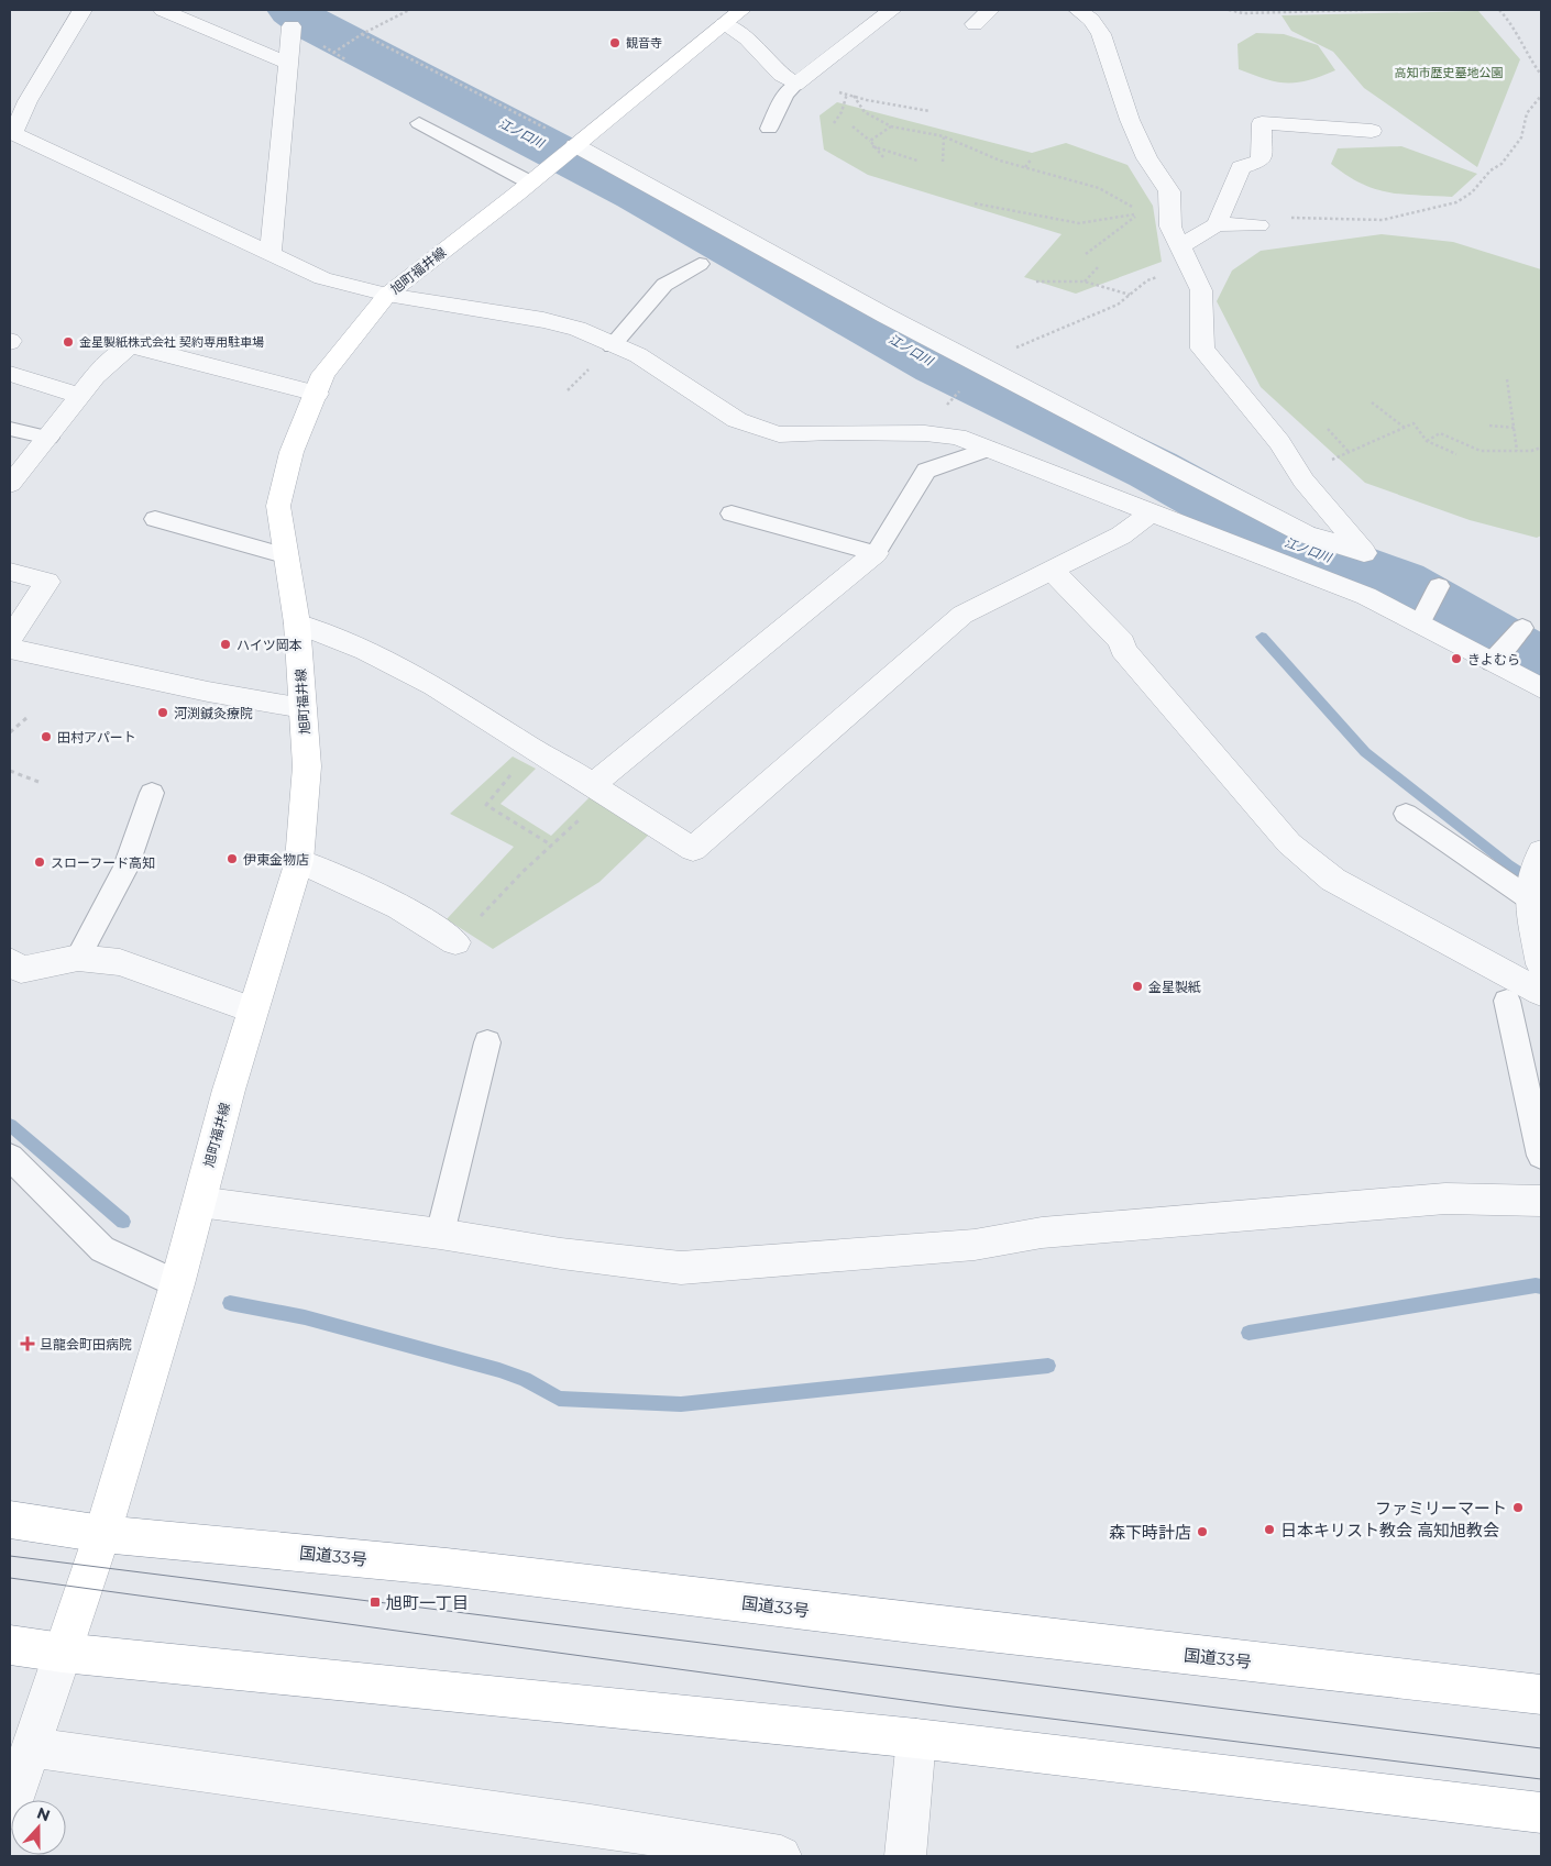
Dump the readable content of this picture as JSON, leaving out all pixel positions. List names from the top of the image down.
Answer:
{
  "streets": {
    "main road": ["旭町福井線", "国道33号"]
  },
  "crossings": [
    ["旭町福井線", "国道33号"]
  ],
  "water": ["江ノ口川"],
  "parks": ["高知市歴史墓地公園"],
  "places": {
    "other": [
      "観音寺",
      "金星製紙株式会社 契約専用駐車場",
      "ハイツ岡本",
      "きよむら",
      "河渕鍼灸療院",
      "田村アパート",
      "伊東金物店",
      "スローフード高知",
      "金星製紙",
      "ファミリーマート",
      "日本キリスト教会 高知旭教会",
      "森下時計店"
    ],
    "health": ["旦龍会町田病院"],
    "transit": ["旭町一丁目"]
  },
  "north": "top"
}
